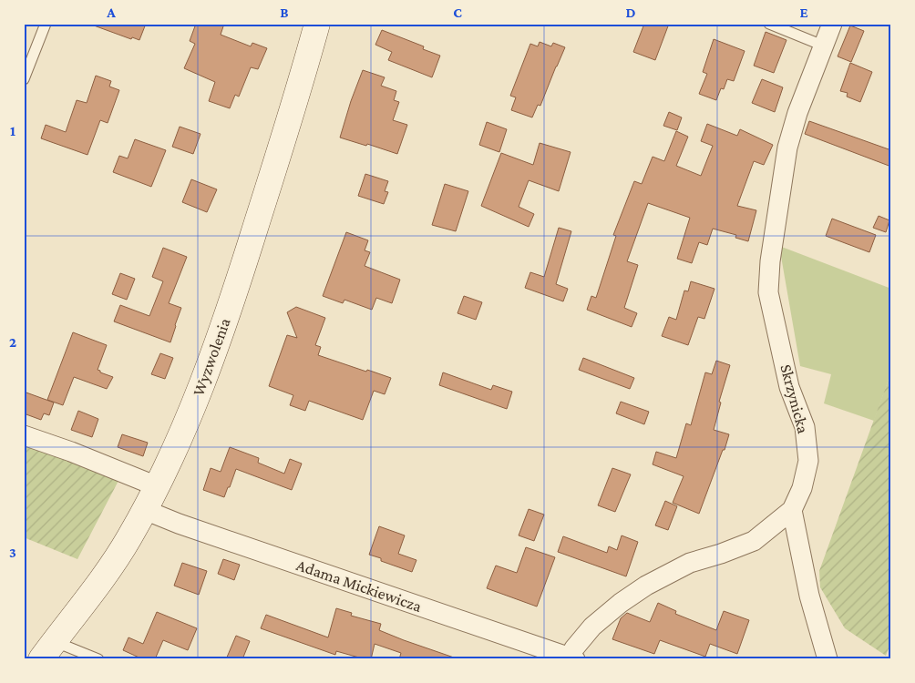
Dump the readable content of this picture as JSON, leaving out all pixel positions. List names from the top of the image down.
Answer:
{
  "streets": {
    "street": ["Wyzwolenia", "Skrzynicka", "Adama Mickiewicza"]
  },
  "crossings": [
    ["Wyzwolenia", "Adama Mickiewicza"],
    ["Skrzynicka", "Adama Mickiewicza"]
  ],
  "grid": {
    "columns": [
      "A",
      "B",
      "C",
      "D",
      "E"
    ],
    "rows": ["1", "2", "3"]
  }
}
